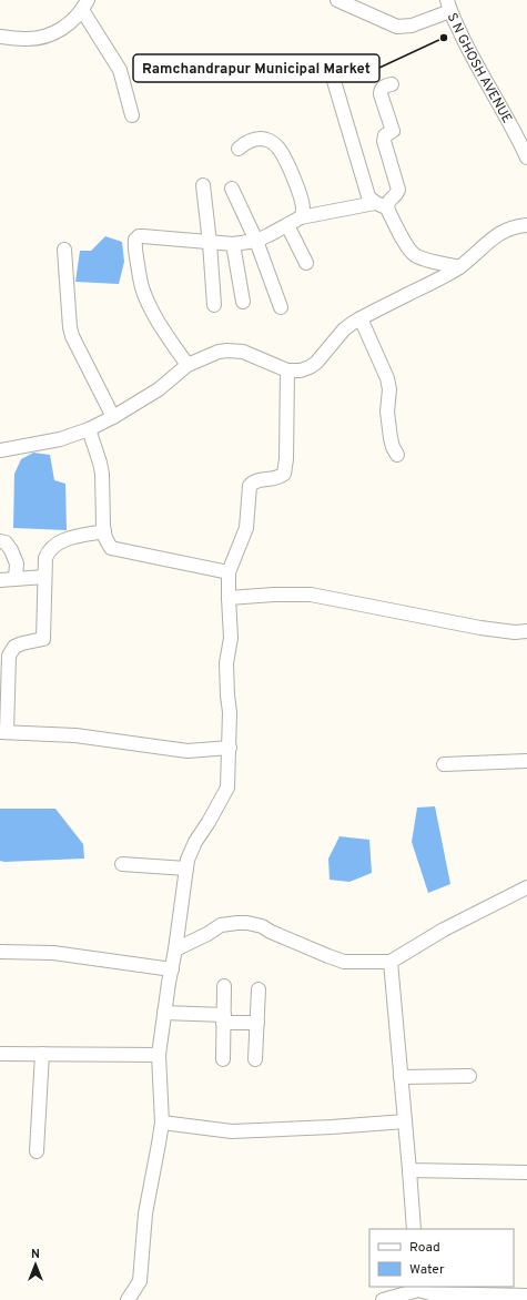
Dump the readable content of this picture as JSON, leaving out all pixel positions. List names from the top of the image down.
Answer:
{
  "streets": {
    "street": ["S N GHOSH AVENUE"]
  },
  "places": ["Ramchandrapur Municipal Market"],
  "legend": ["Road", "Water"],
  "north": "top"
}
